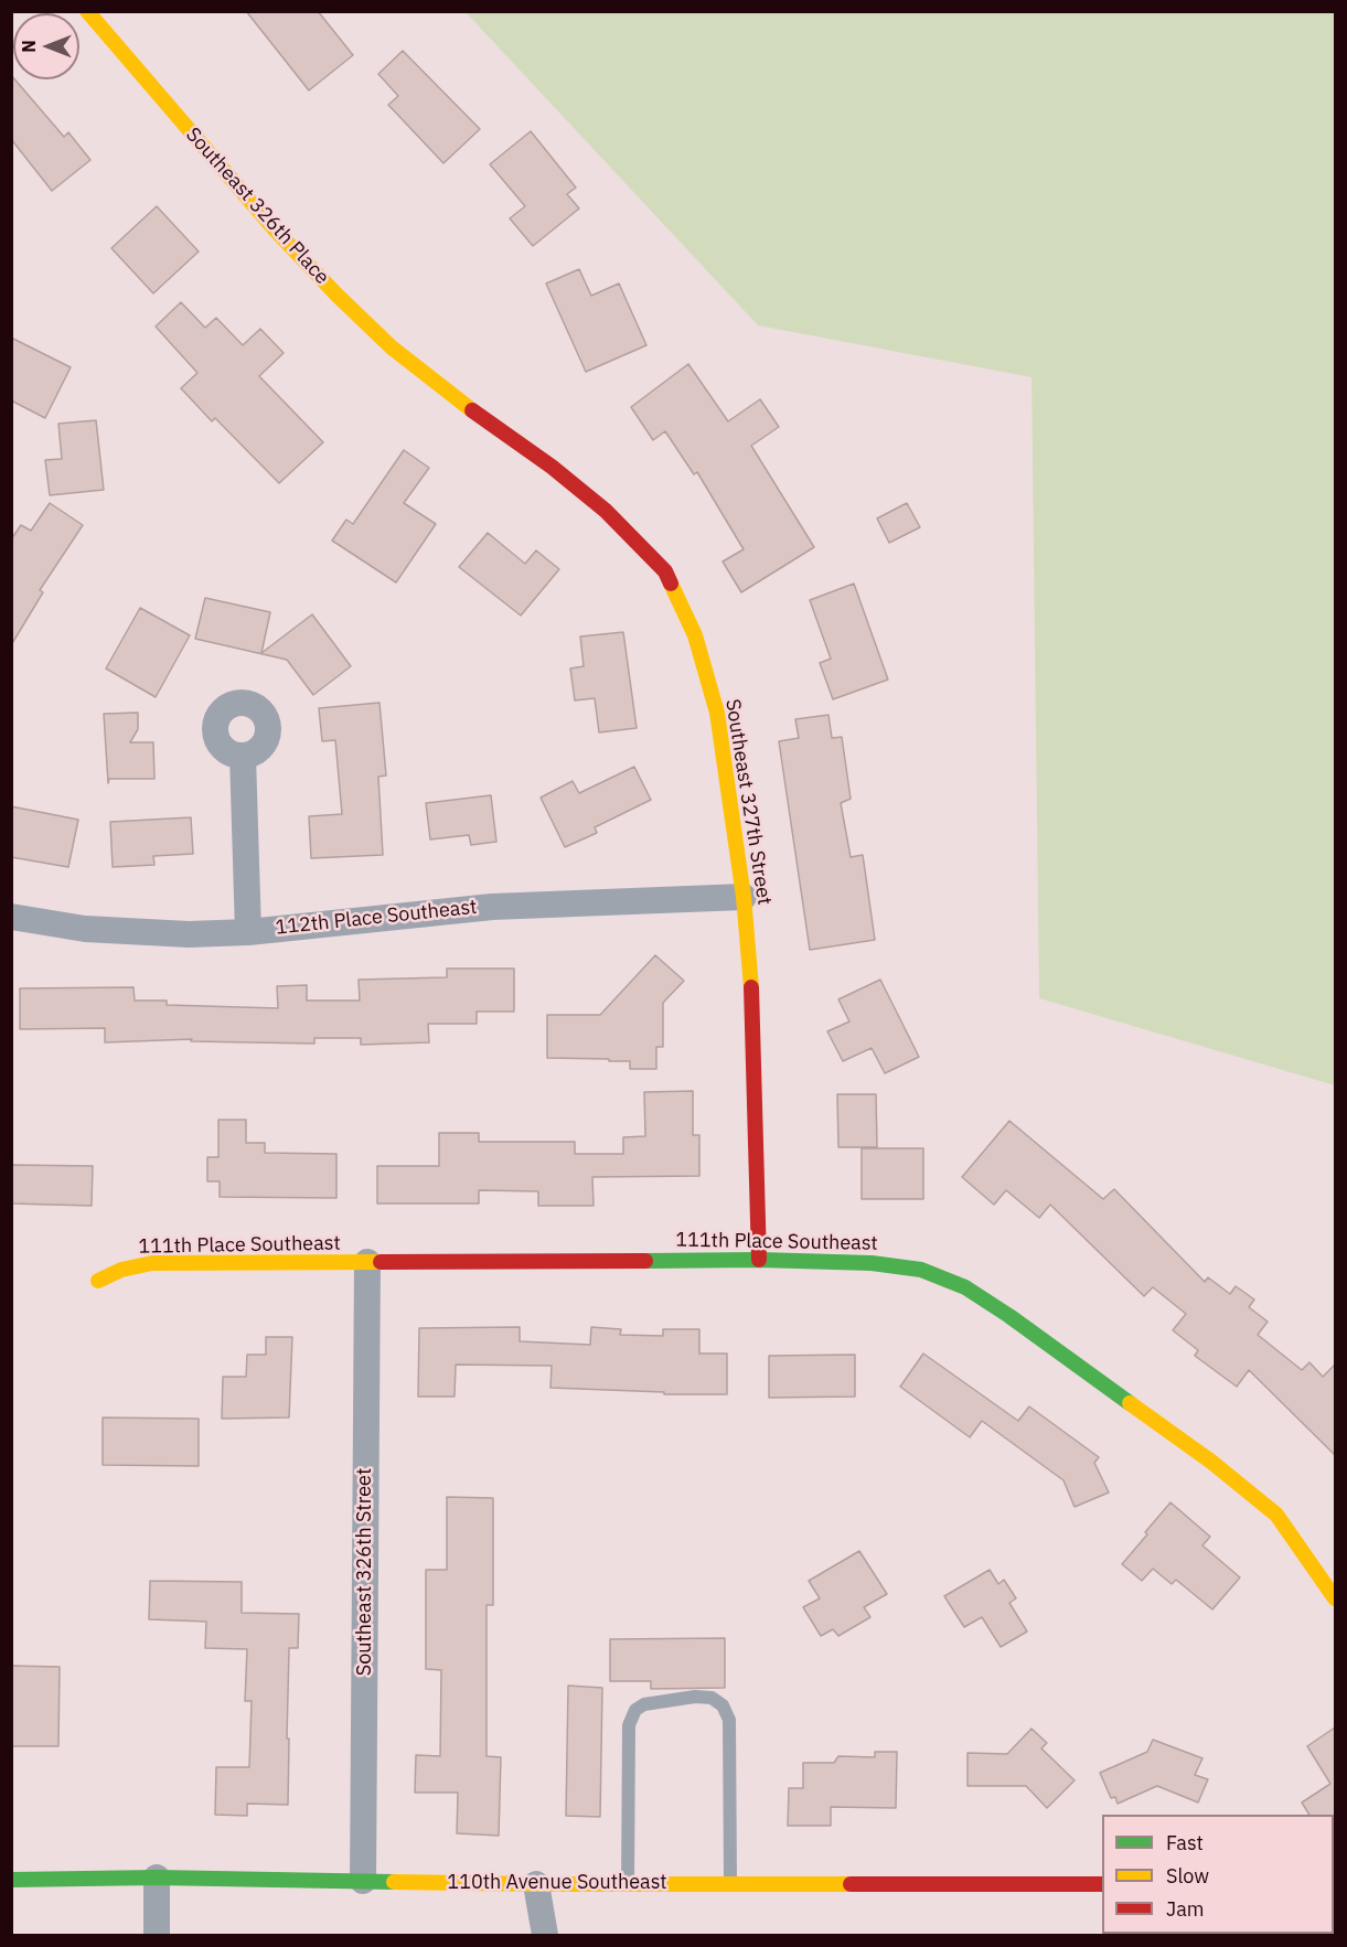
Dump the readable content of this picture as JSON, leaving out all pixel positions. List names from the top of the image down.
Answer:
{
  "streets": {
    "street": [
      "Southeast 326th Place",
      "Southeast 327th Street",
      "112th Place Southeast",
      "111th Place Southeast",
      "Southeast 326th Street",
      "110th Avenue Southeast"
    ]
  },
  "crossings": [
    ["Southeast 326th Place", "Southeast 327th Street"],
    ["Southeast 327th Street", "112th Place Southeast"],
    ["Southeast 327th Street", "111th Place Southeast"],
    ["111th Place Southeast", "Southeast 326th Street"],
    ["Southeast 326th Street", "110th Avenue Southeast"]
  ],
  "legend": ["Fast", "Slow", "Jam"],
  "north": "left"
}
